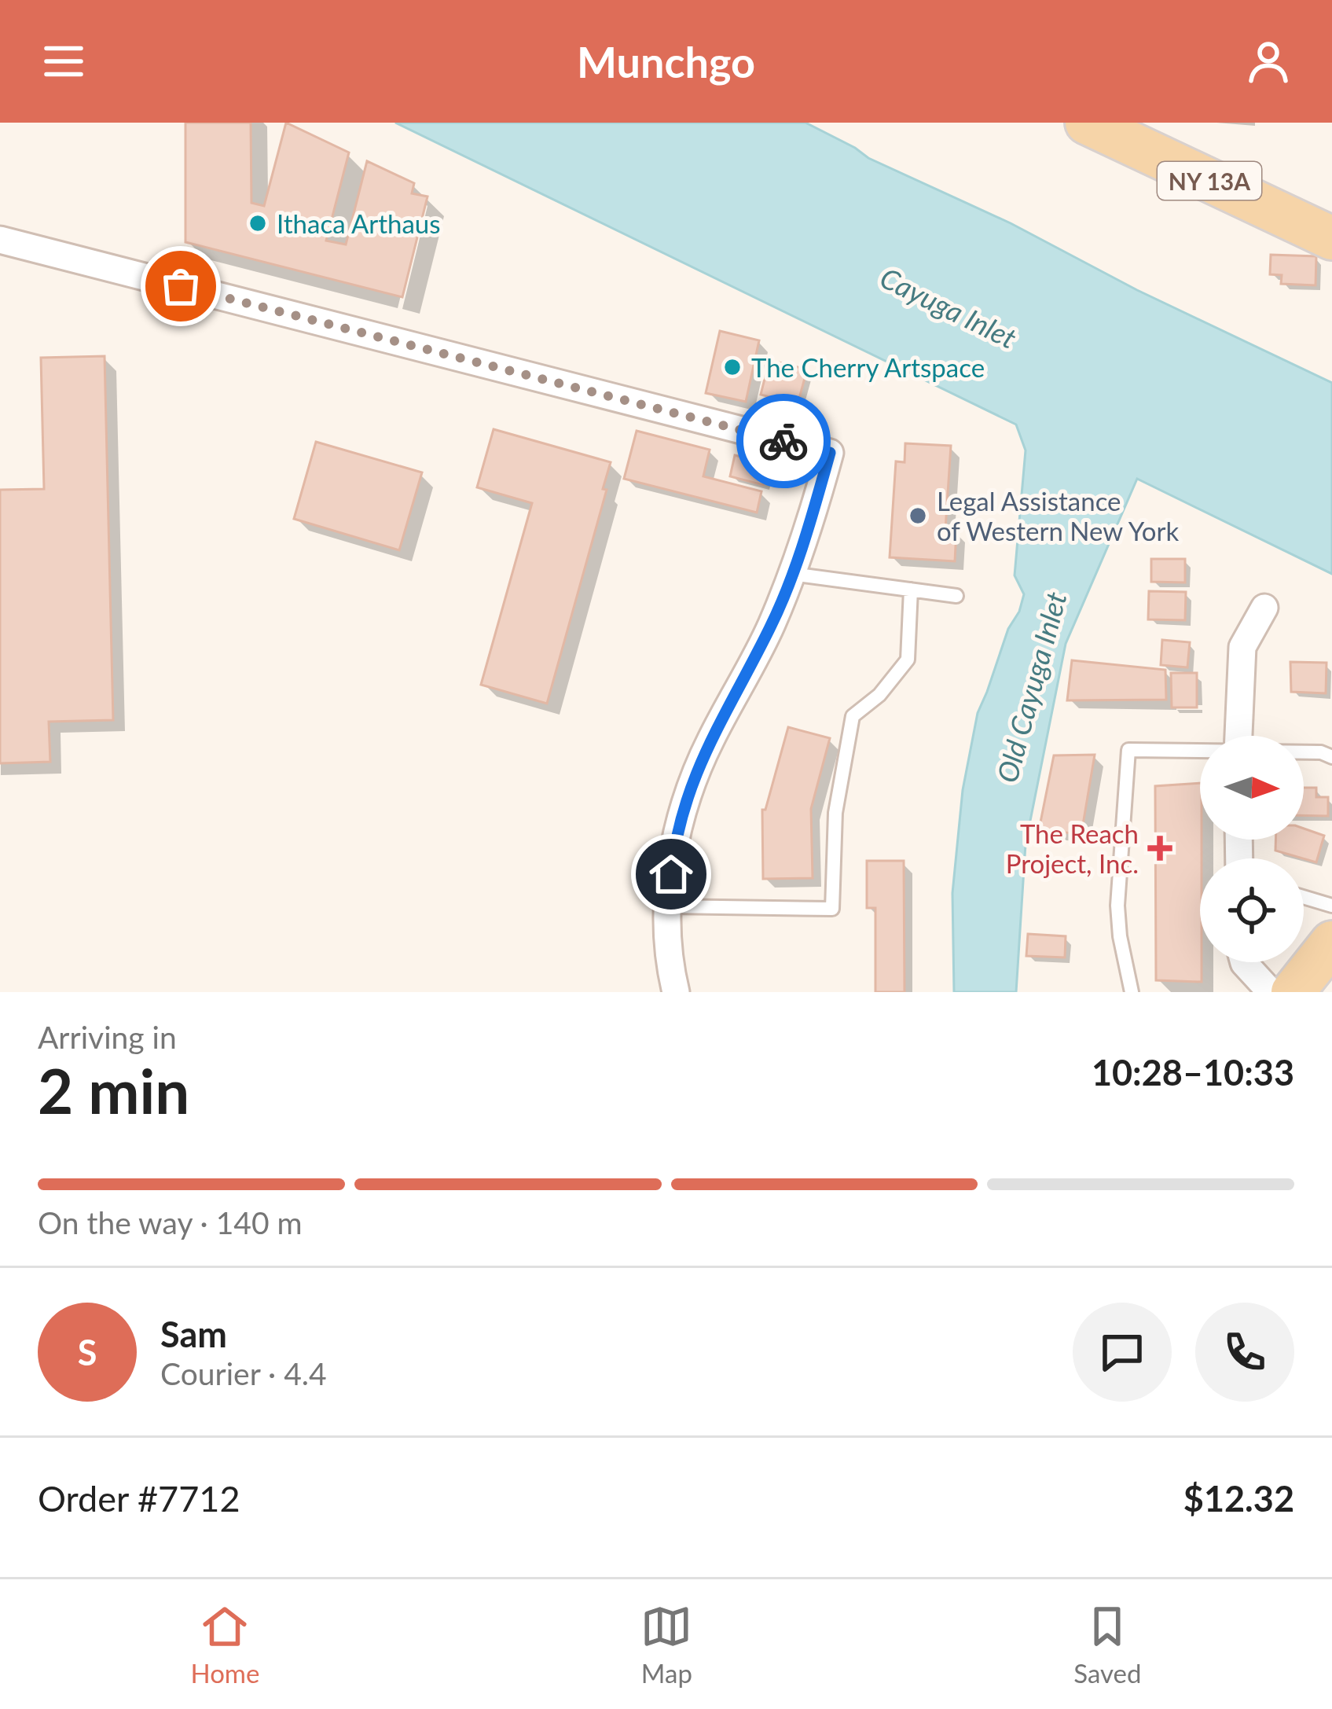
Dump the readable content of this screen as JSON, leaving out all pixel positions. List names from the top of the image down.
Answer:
{
  "streets": {
    "main road": ["NY 13A"]
  },
  "water": ["Cayuga Inlet", "Old Cayuga Inlet"],
  "places": {
    "other": ["Ithaca Arthaus", "The Cherry Artspace", "Legal Assistance of Western New York"],
    "health": ["The Reach Project, Inc."]
  },
  "north": "right",
  "page": {
    "header": "Munchgo",
    "heading": ["2 min", "Arriving in", "10:28–10:33"],
    "panel": [
      "Sam",
      "Courier · 4.4",
      "Order #7712",
      "$12.32"
    ],
    "bar": "On the way · 140 m",
    "round": "S",
    "tabs": ["Home", "Map", "Saved"]
  }
}
